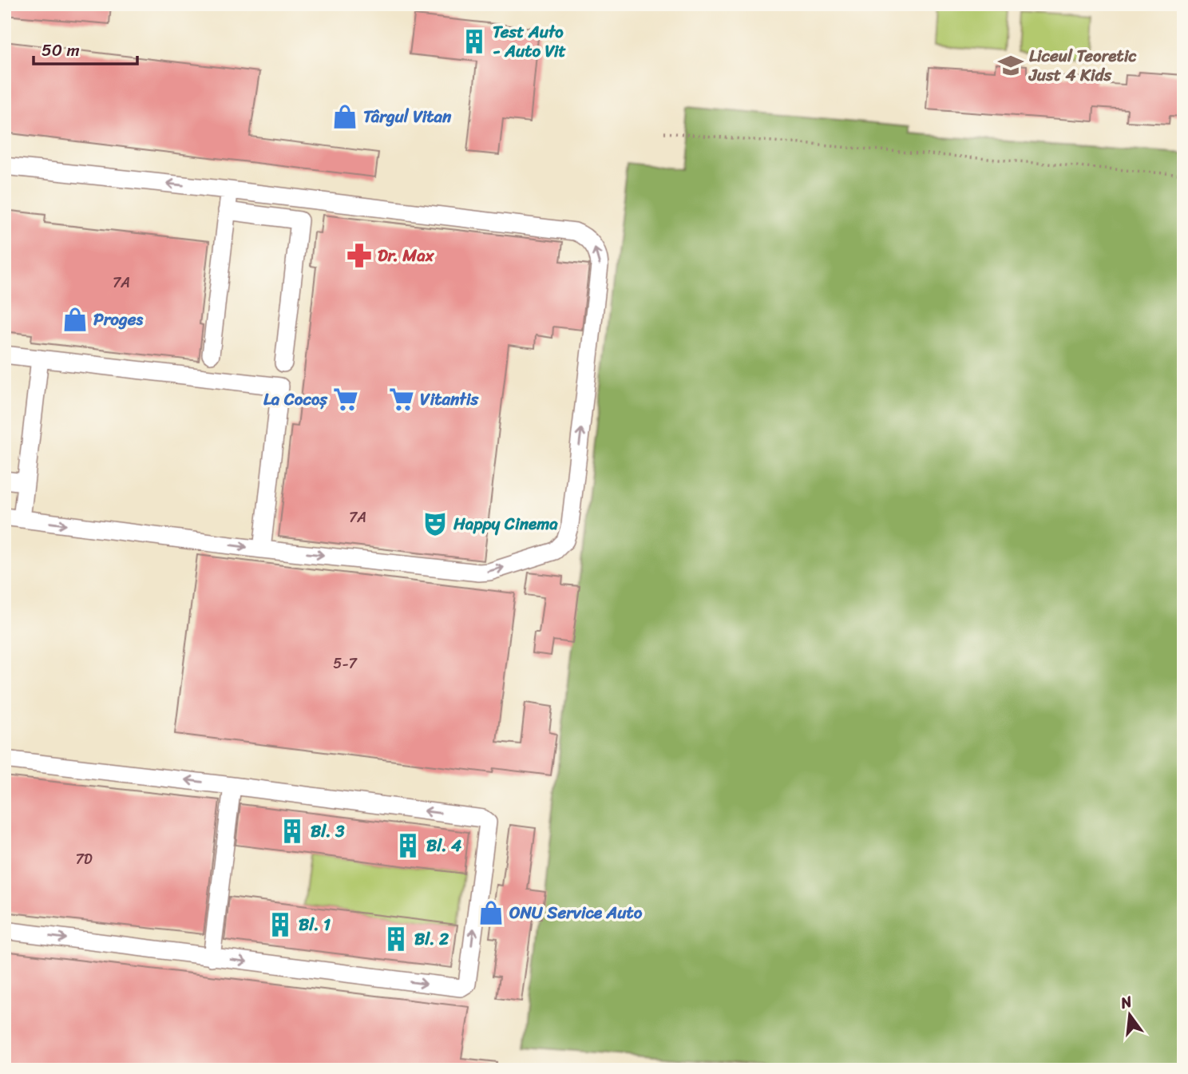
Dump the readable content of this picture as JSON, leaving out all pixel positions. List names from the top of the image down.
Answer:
{
  "places": {
    "building": [
      "Test Auto - Auto Vit",
      "Bl. 3",
      "Bl. 4",
      "Bl. 1",
      "Bl. 2"
    ],
    "school or university": ["Liceul Teoretic Just 4 Kids"],
    "shop": ["Târgul Vitan", "Proges", "ONU Service Auto"],
    "pharmacy": ["Dr. Max"],
    "supermarket": ["La Cocoș", "Vitantis"],
    "theatre": ["Happy Cinema"]
  },
  "house_numbers": [
    "7A",
    "7A",
    "5-7",
    "7D"
  ],
  "scale_bar": "50 m",
  "north": "top"
}
